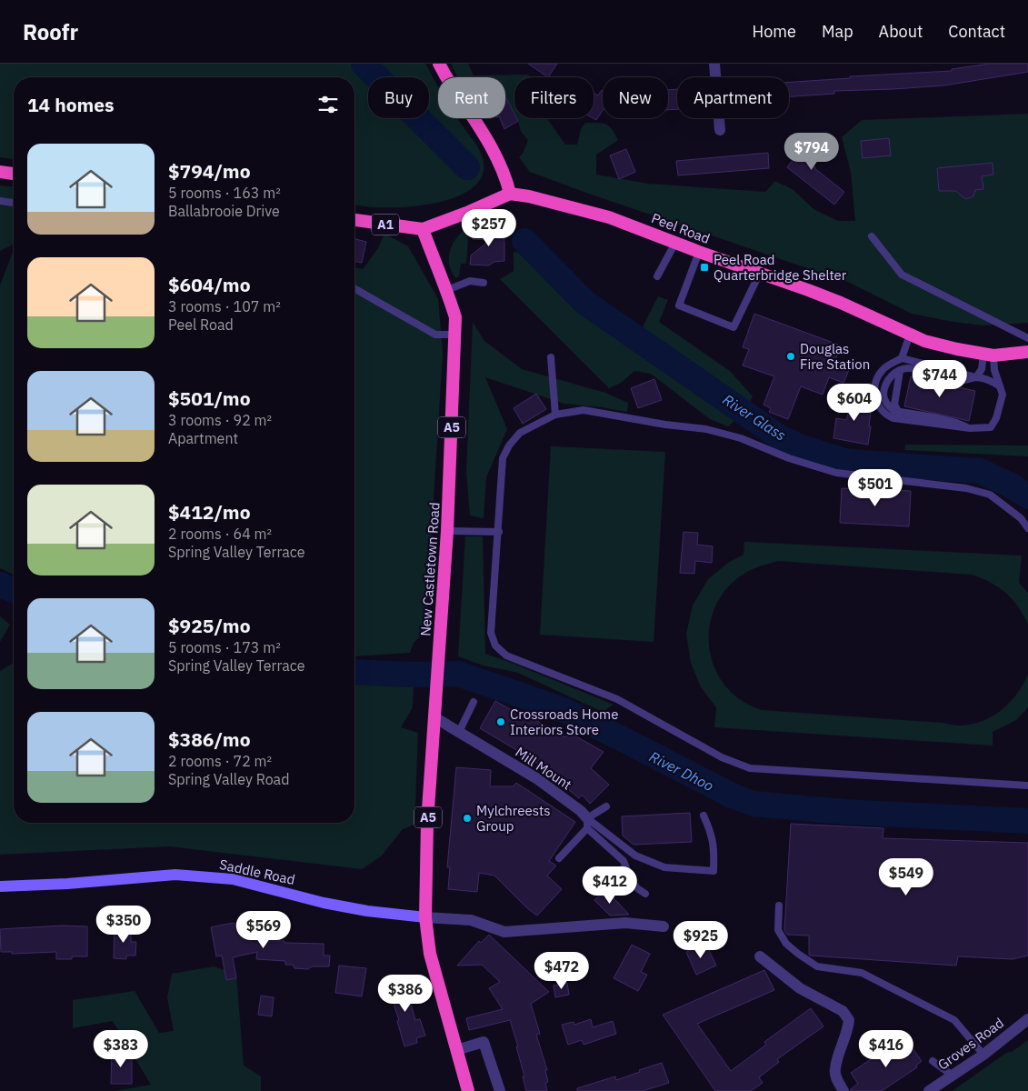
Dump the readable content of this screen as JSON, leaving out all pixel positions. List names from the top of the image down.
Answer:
{
  "streets": {
    "highway": [
      "A1",
      "Peel Road",
      "A5",
      "New Castletown Road"
    ],
    "main road": ["Saddle Road"],
    "street": ["Mill Mount", "Groves Road"]
  },
  "crossings": [
    ["A1", "Peel Road"],
    ["A1", "New Castletown Road"],
    ["A5", "New Castletown Road"],
    ["A5", "Saddle Road"],
    ["New Castletown Road", "Mill Mount"],
    ["New Castletown Road", "Saddle Road"]
  ],
  "water": ["River Glass", "River Dhoo"],
  "places": {
    "transit": ["Peel Road Quarterbridge Shelter"],
    "other": ["Douglas Fire Station", "Crossroads Home Interiors Store", "Mylchreests Group"]
  },
  "page": {
    "header": "Roofr",
    "nav": [
      "Home",
      "Map",
      "About",
      "Contact"
    ],
    "chip": [
      "Buy",
      "Rent",
      "Filters",
      "New",
      "Apartment"
    ],
    "heading": "14 homes",
    "list": [
      {
        "name": "$794/mo",
        "note": "5 rooms · 163 m² · Ballabrooie Drive"
      },
      {
        "name": "$604/mo",
        "note": "3 rooms · 107 m² · Peel Road"
      },
      {
        "name": "$501/mo",
        "note": "3 rooms · 92 m² · Apartment"
      },
      {
        "name": "$412/mo",
        "note": "2 rooms · 64 m² · Spring Valley Terrace"
      },
      {
        "name": "$925/mo",
        "note": "5 rooms · 173 m² · Spring Valley Terrace"
      },
      {
        "name": "$386/mo",
        "note": "2 rooms · 72 m² · Spring Valley Road"
      }
    ],
    "price": [
      "$794",
      "$257",
      "$744",
      "$604",
      "$501",
      "$549",
      "$412",
      "$350",
      "$569",
      "$925",
      "$472",
      "$386",
      "$383",
      "$416"
    ]
  }
}
